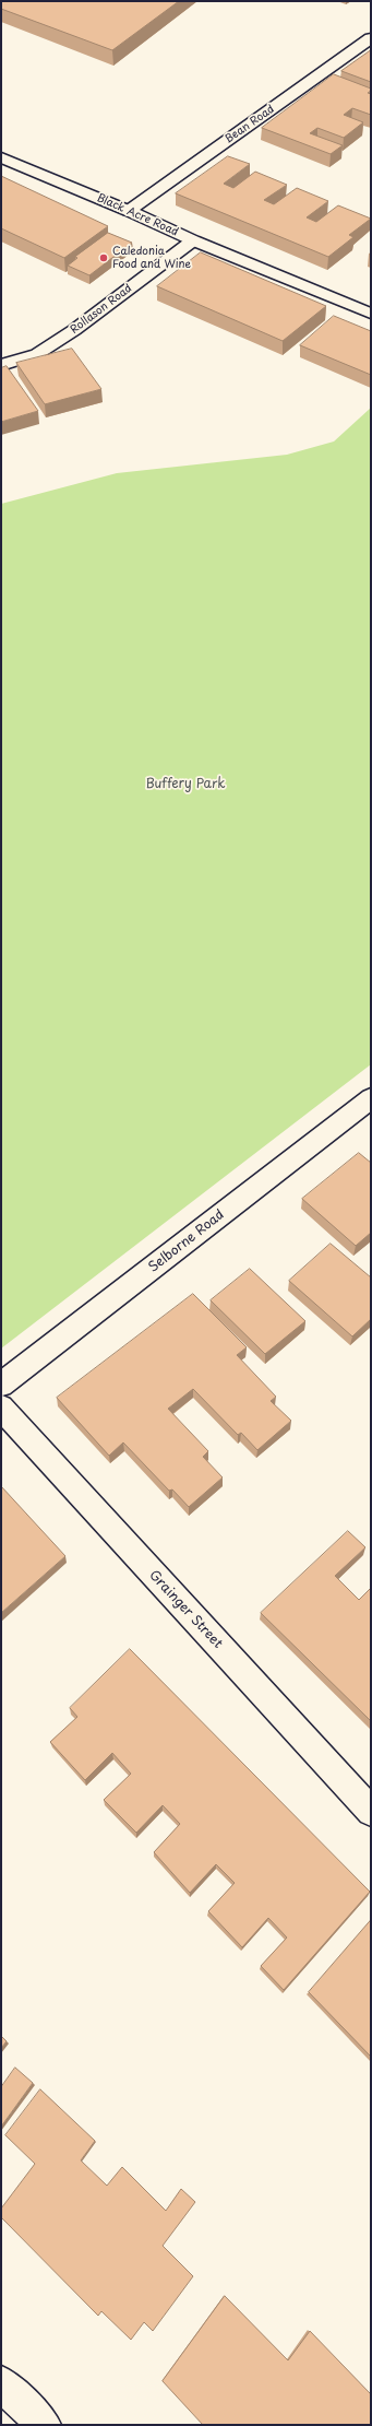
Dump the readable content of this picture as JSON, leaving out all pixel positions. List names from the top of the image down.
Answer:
{
  "streets": {
    "street": [
      "Bean Road",
      "Black Acre Road",
      "Rollason Road",
      "Selborne Road",
      "Grainger Street"
    ]
  },
  "crossings": [
    ["Bean Road", "Black Acre Road"],
    ["Black Acre Road", "Rollason Road"]
  ],
  "parks": ["Buffery Park"],
  "places": ["Caledonia Food and Wine"]
}
